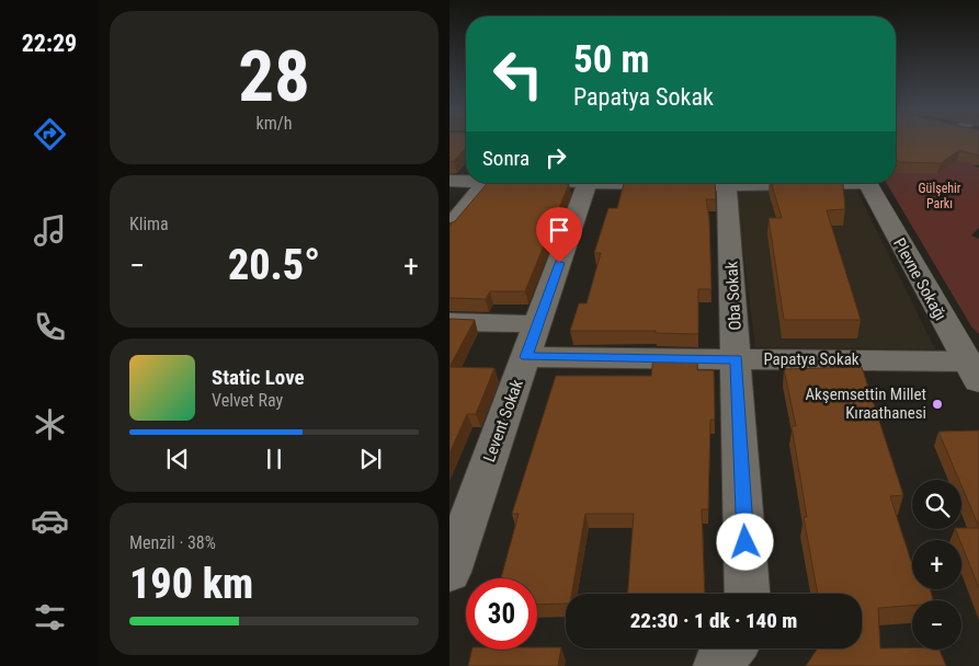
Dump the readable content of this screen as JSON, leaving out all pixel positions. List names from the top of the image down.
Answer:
{
  "streets": {
    "street": [
      "Plevne Sokağı",
      "Oba Sokak",
      "Papatya Sokak",
      "Levent Sokak"
    ]
  },
  "crossings": [
    ["Plevne Sokağı", "Papatya Sokak"],
    ["Oba Sokak", "Papatya Sokak"],
    ["Papatya Sokak", "Levent Sokak"]
  ],
  "parks": ["Gülşehir Parkı"],
  "places": ["Akşemsettin Millet Kıraathanesi"],
  "page": {
    "tabs": "22:29",
    "tile": [
      ["28", "km/h"],
      "Klima",
      ["Menzil · 38%", "190 km"]
    ],
    "turn": ["50 m", "Papatya Sokak"],
    "then": "Sonra",
    "heat": ["−", "20.5°", "+"],
    "song": ["Static Love", "Velvet Ray"],
    "map_buttons": ["+", "−"],
    "limit": "30",
    "trip": "22:30 · 1 dk · 140 m"
  }
}
